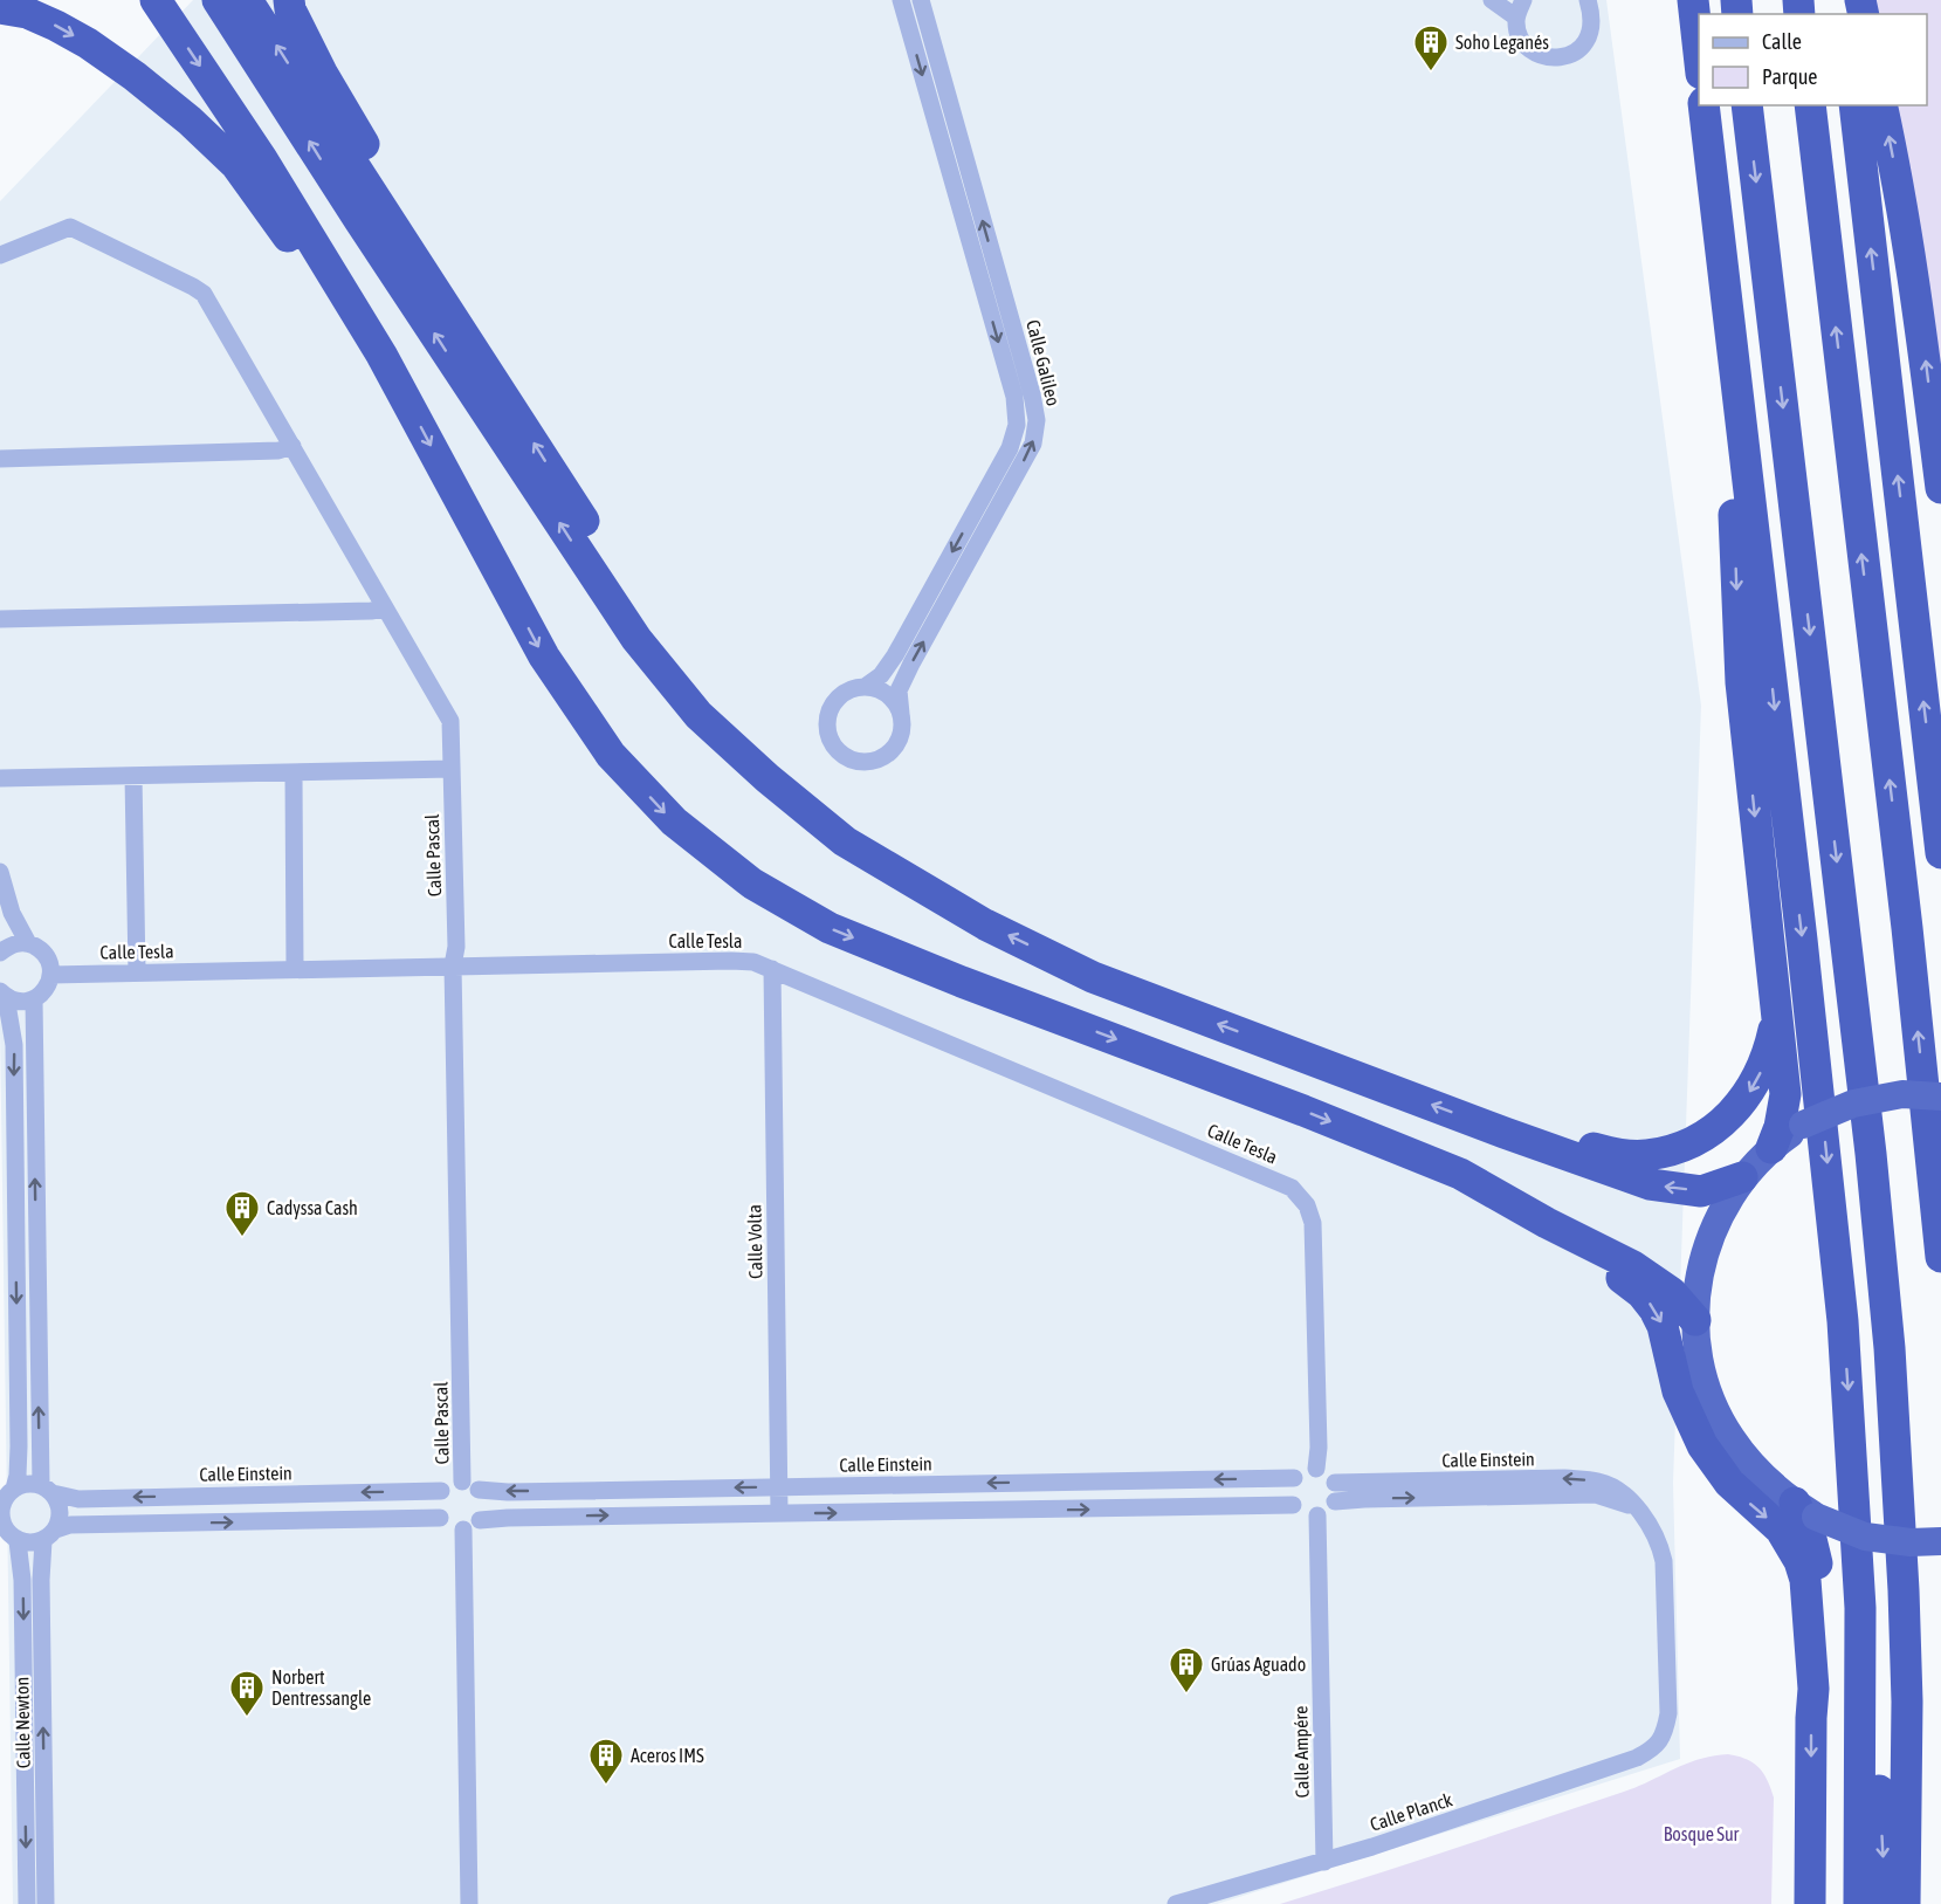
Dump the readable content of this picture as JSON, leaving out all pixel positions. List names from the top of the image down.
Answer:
{
  "streets": {
    "street": [
      "Calle Galileo",
      "Calle Pascal",
      "Calle Tesla",
      "Calle Volta",
      "Calle Einstein",
      "Calle Newton",
      "Calle Ampére",
      "Calle Planck"
    ]
  },
  "crossings": [
    ["Calle Pascal", "Calle Tesla"],
    ["Calle Pascal", "Calle Einstein"],
    ["Calle Tesla", "Calle Volta"],
    ["Calle Tesla", "Calle Einstein"],
    ["Calle Tesla", "Calle Ampére"],
    ["Calle Volta", "Calle Einstein"],
    ["Calle Einstein", "Calle Newton"],
    ["Calle Einstein", "Calle Ampére"],
    ["Calle Einstein", "Calle Planck"],
    ["Calle Ampére", "Calle Planck"]
  ],
  "parks": ["Bosque Sur"],
  "places": {
    "building": [
      "Soho Leganés",
      "Cadyssa Cash",
      "Grúas Aguado",
      "Norbert Dentressangle",
      "Aceros IMS"
    ]
  },
  "legend": ["Calle", "Parque"]
}
